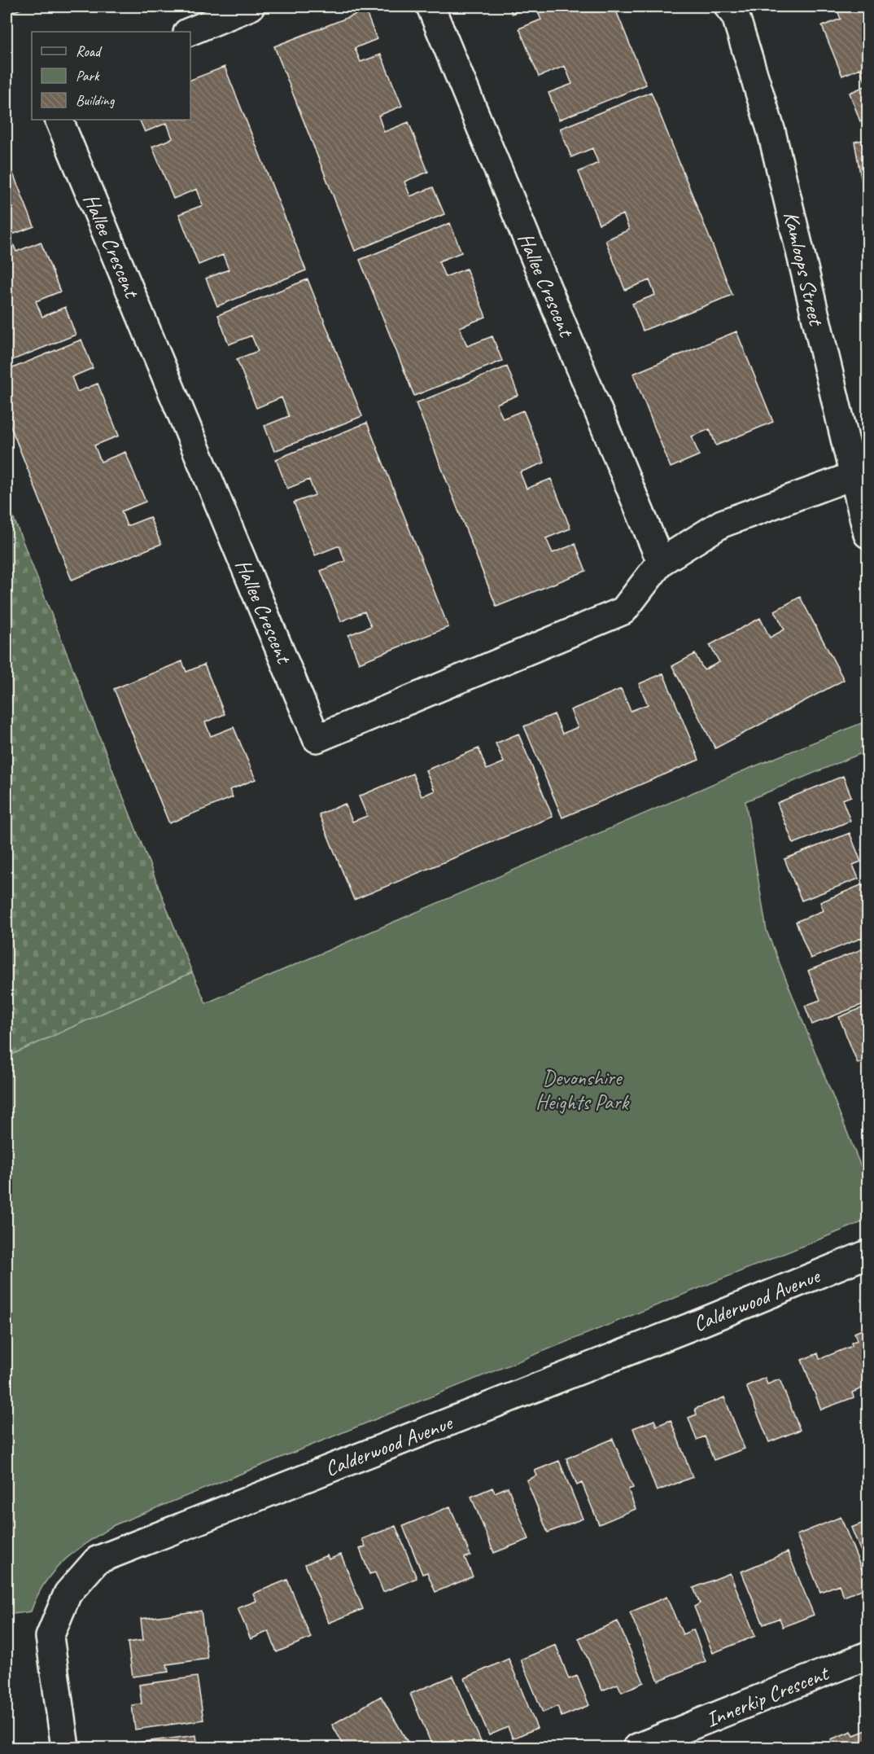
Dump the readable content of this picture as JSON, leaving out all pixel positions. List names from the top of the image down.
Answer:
{
  "streets": {
    "street": [
      "Hallee Crescent",
      "Kamloops Street",
      "Calderwood Avenue",
      "Innerkip Crescent"
    ]
  },
  "crossings": [
    ["Hallee Crescent", "Kamloops Street"]
  ],
  "parks": ["Devonshire Heights Park"],
  "legend": ["Road", "Park", "Building"]
}
